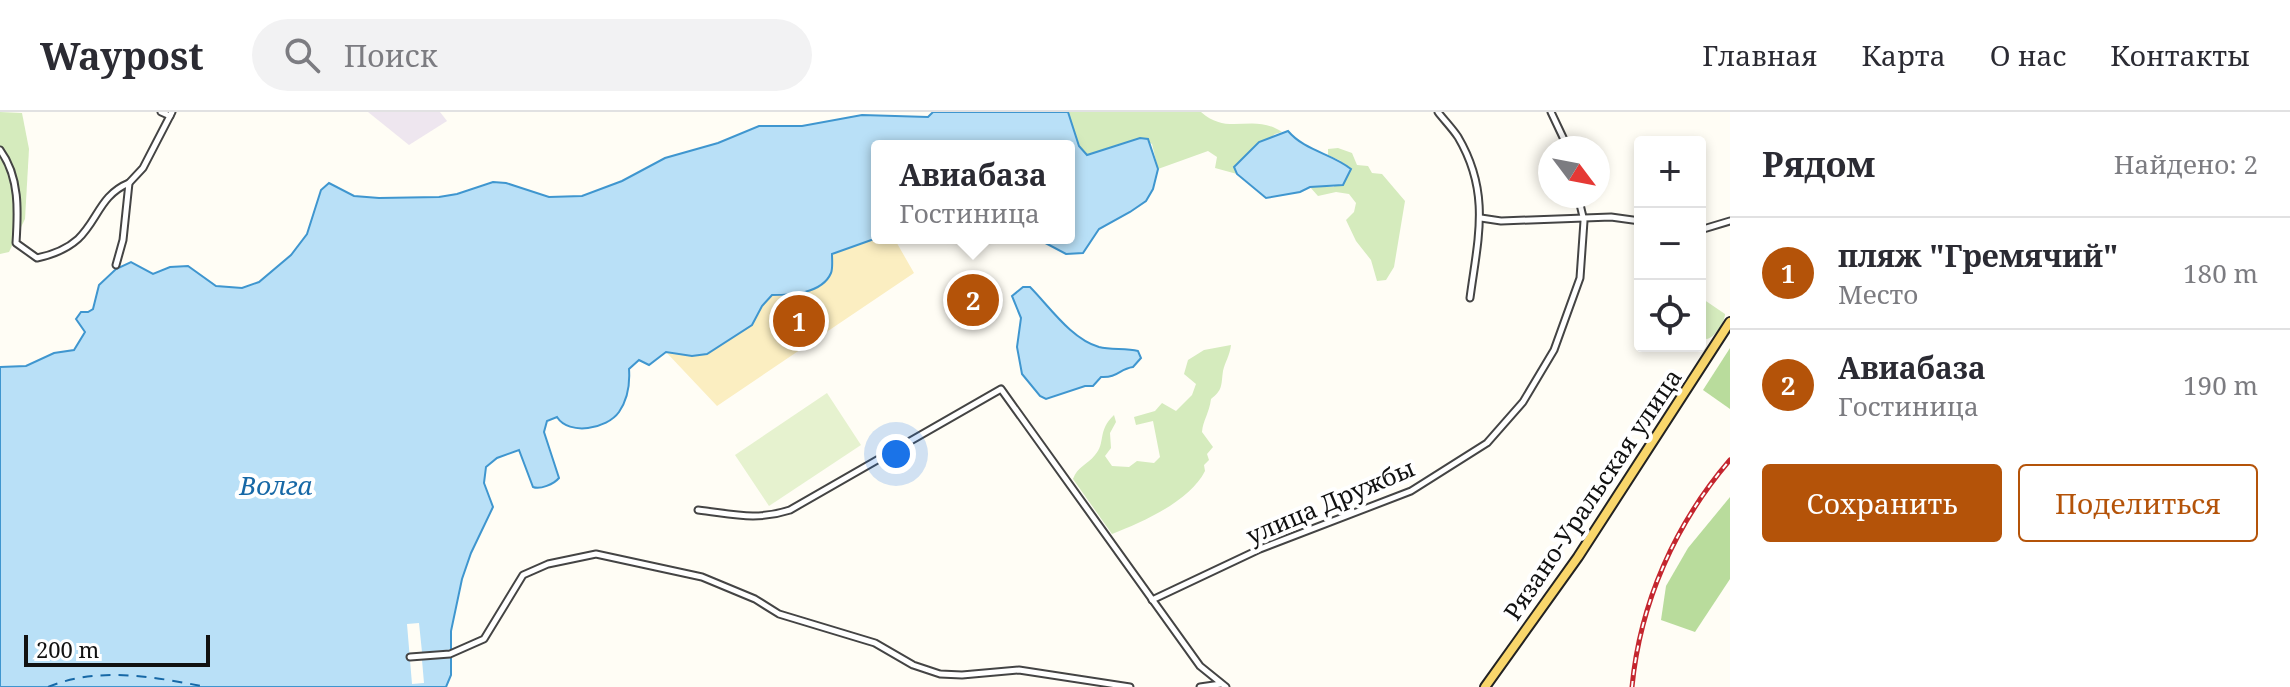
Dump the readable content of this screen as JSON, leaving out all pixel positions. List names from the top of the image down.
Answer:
{
  "streets": {
    "main road": ["Рязано-Уральская улица"],
    "street": ["улица Дружбы"]
  },
  "water": ["Волга"],
  "scale_bar": "200 m",
  "north": "bottom right",
  "page": {
    "header": "Waypost",
    "search": "Поиск",
    "nav": [
      "Главная",
      "Карта",
      "О нас",
      "Контакты"
    ],
    "heading": ["Рядом", "Найдено: 2"],
    "map_buttons": ["+", "−"],
    "popup": ["Авиабаза", "Гостиница"],
    "list": [
      {
        "mark": "1",
        "name": "пляж \"Гремячий\"",
        "note": "Место",
        "value": "180 m"
      },
      {
        "mark": "2",
        "name": "Авиабаза",
        "note": "Гостиница",
        "value": "190 m"
      }
    ],
    "pins": ["2", "1"],
    "buttons": ["Сохранить", "Поделиться"],
    "scale": "200 m"
  }
}
